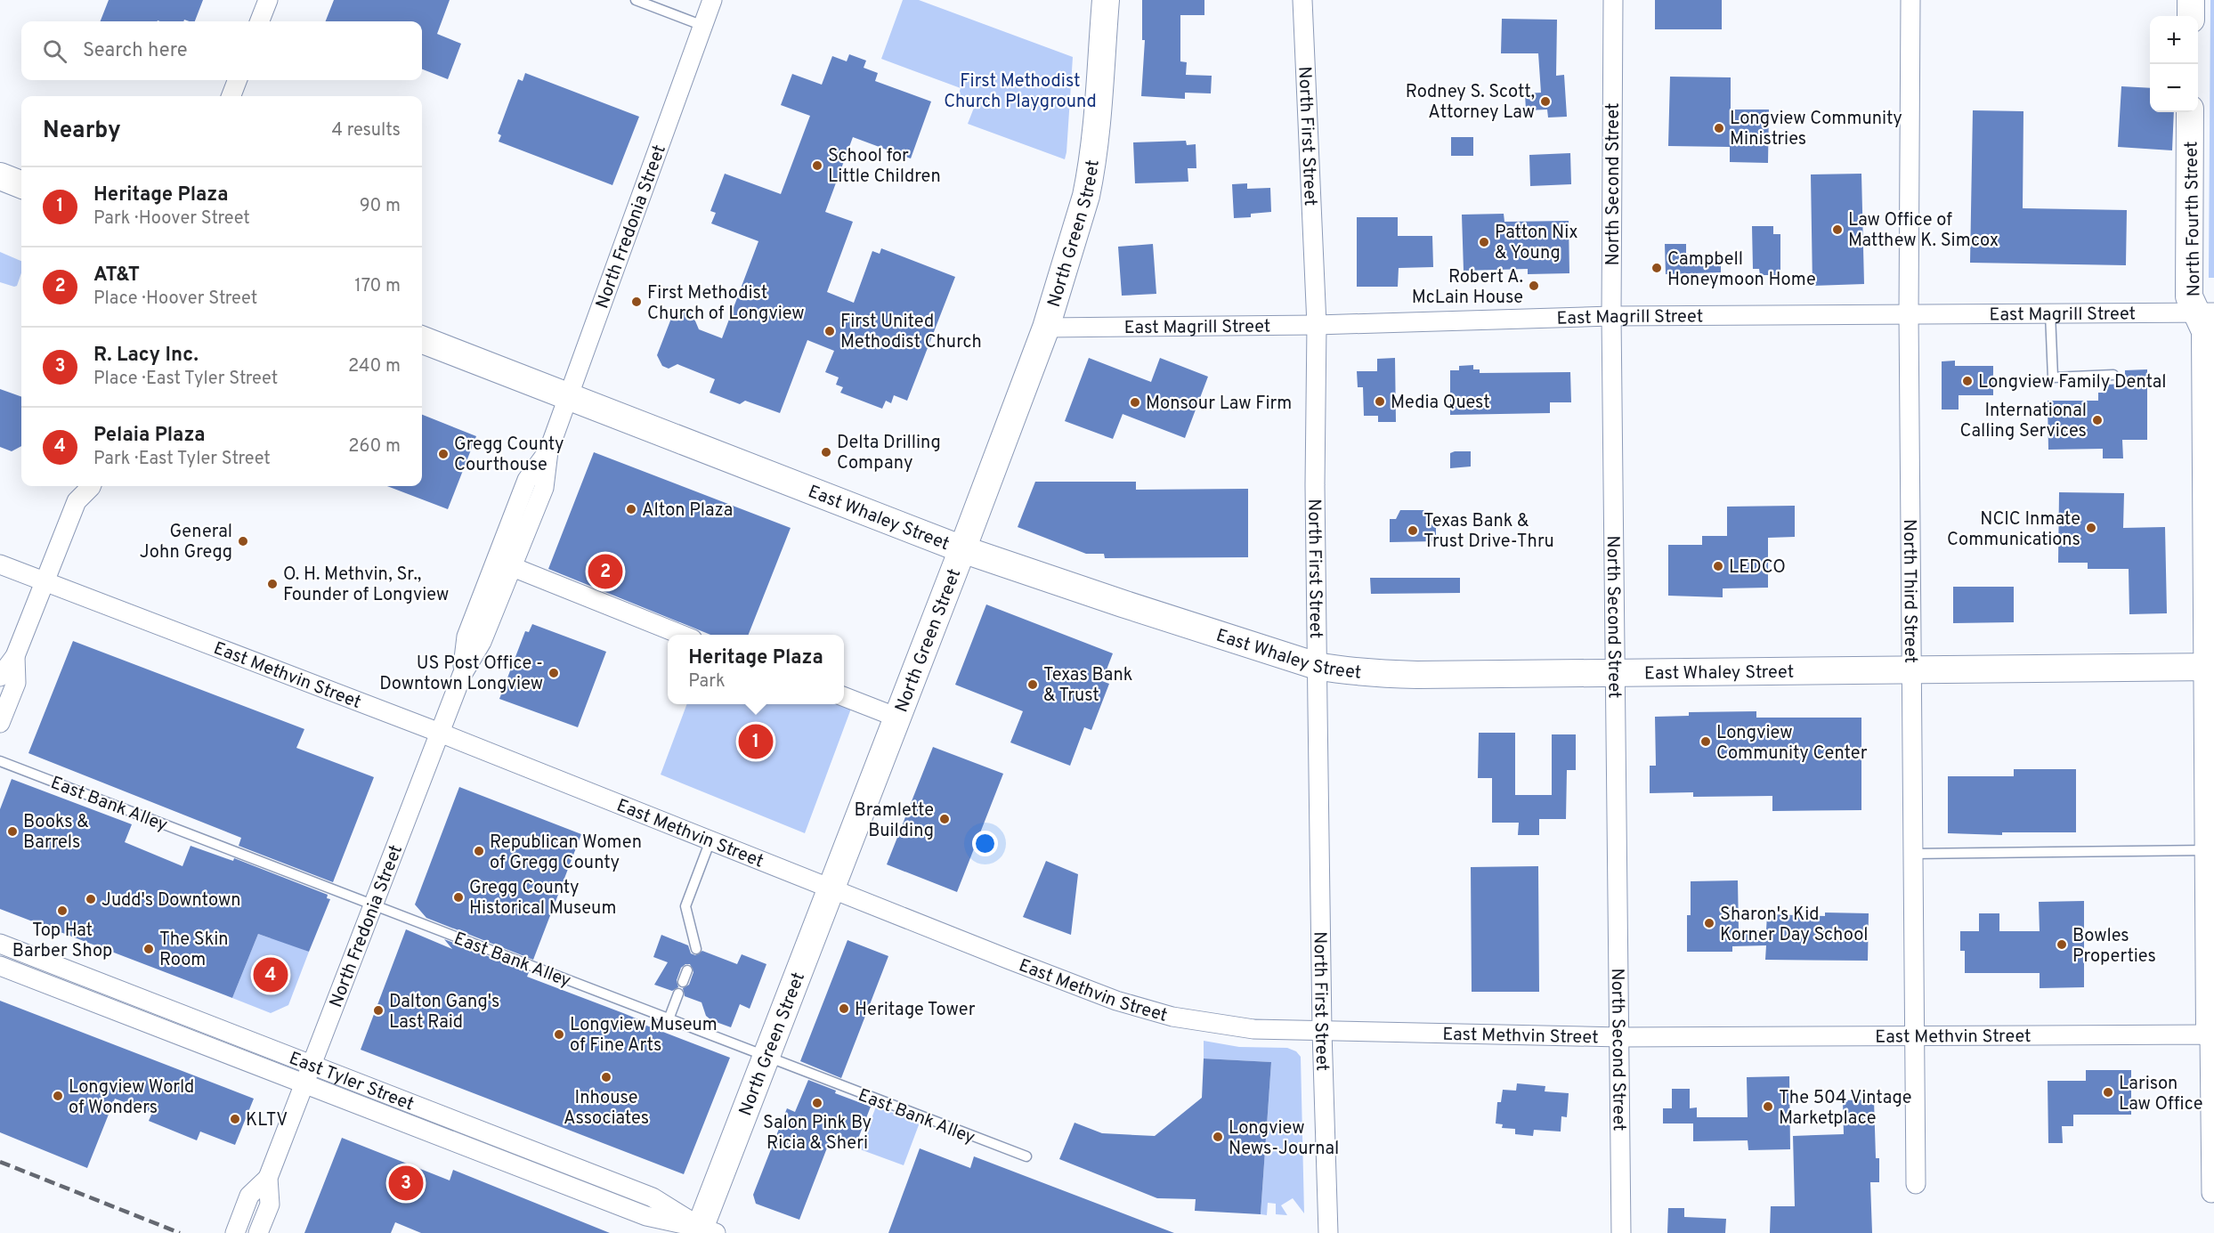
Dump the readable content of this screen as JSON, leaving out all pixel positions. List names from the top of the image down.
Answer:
{
  "streets": {
    "street": [
      "North First Street",
      "North Second Street",
      "North Fourth Street",
      "North Fredonia Street",
      "North Green Street",
      "East Magrill Street",
      "East Whaley Street",
      "North Third Street",
      "East Methvin Street",
      "East Tyler Street"
    ],
    "lane": ["East Bank Alley"]
  },
  "crossings": [
    ["North First Street", "East Magrill Street"],
    ["North First Street", "East Whaley Street"],
    ["North First Street", "East Methvin Street"],
    ["North Second Street", "East Magrill Street"],
    ["North Second Street", "East Whaley Street"],
    ["North Second Street", "East Methvin Street"],
    ["North Fourth Street", "East Magrill Street"],
    ["North Fourth Street", "East Whaley Street"],
    ["North Fourth Street", "East Methvin Street"],
    ["North Fredonia Street", "East Whaley Street"],
    ["North Fredonia Street", "East Methvin Street"],
    ["North Fredonia Street", "East Bank Alley"],
    ["North Fredonia Street", "East Tyler Street"],
    ["North Green Street", "East Magrill Street"],
    ["North Green Street", "East Whaley Street"],
    ["North Green Street", "East Methvin Street"],
    ["North Green Street", "East Bank Alley"],
    ["North Green Street", "East Tyler Street"],
    ["East Magrill Street", "North Third Street"],
    ["East Whaley Street", "North Third Street"],
    ["North Third Street", "East Methvin Street"]
  ],
  "parks": ["First Methodist Church Playground"],
  "places": [
    "Rodney S. Scott, Attorney Law",
    "Longview Community Ministries",
    "School for Little Children",
    "Law Office of Matthew K. Simcox",
    "Patton Nix & Young",
    "Campbell Honeymoon Home",
    "Robert A. McLain House",
    "First Methodist Church of Longview",
    "First United Methodist Church",
    "Longview Family Dental",
    "Media Quest",
    "Monsour Law Firm",
    "International Calling Services",
    "Delta Drilling Company",
    "Gregg County Courthouse",
    "Alton Plaza",
    "NCIC Inmate Communications",
    "Texas Bank & Trust Drive-Thru",
    "General John Gregg",
    "LEDCO",
    "O. H. Methvin, Sr., Founder of Longview",
    "US Post Office - Downtown Longview",
    "Texas Bank & Trust",
    "Longview Community Center",
    "Bramlette Building",
    "Books & Barrels",
    "Republican Women of Gregg County",
    "Gregg County Historical Museum",
    "Judd's Downtown",
    "Top Hat Barber Shop",
    "Sharon's Kid Korner Day School",
    "Bowles Properties",
    "The Skin Room",
    "Heritage Tower",
    "Dalton Gang's Last Raid",
    "Longview Museum of Fine Arts",
    "Inhouse Associates",
    "Larison Law Office",
    "Longview World of Wonders",
    "Salon Pink By Ricia & Sheri",
    "The 504 Vintage Marketplace",
    "KLTV",
    "Longview News-Journal"
  ],
  "page": {
    "map_buttons": ["+", "−"],
    "search": "Search here",
    "heading": ["Nearby", "4 results"],
    "list": [
      {
        "mark": "1",
        "name": "Heritage Plaza",
        "note": "Park · Hoover Street",
        "value": "90 m"
      },
      {
        "mark": "2",
        "name": "AT&T",
        "note": "Place · Hoover Street",
        "value": "170 m"
      },
      {
        "mark": "3",
        "name": "R. Lacy Inc.",
        "note": "Place · East Tyler Street",
        "value": "240 m"
      },
      {
        "mark": "4",
        "name": "Pelaia Plaza",
        "note": "Park · East Tyler Street",
        "value": "260 m"
      }
    ],
    "pins": [
      "2",
      "1",
      "4",
      "3"
    ],
    "popup": ["Heritage Plaza", "Park"]
  }
}
